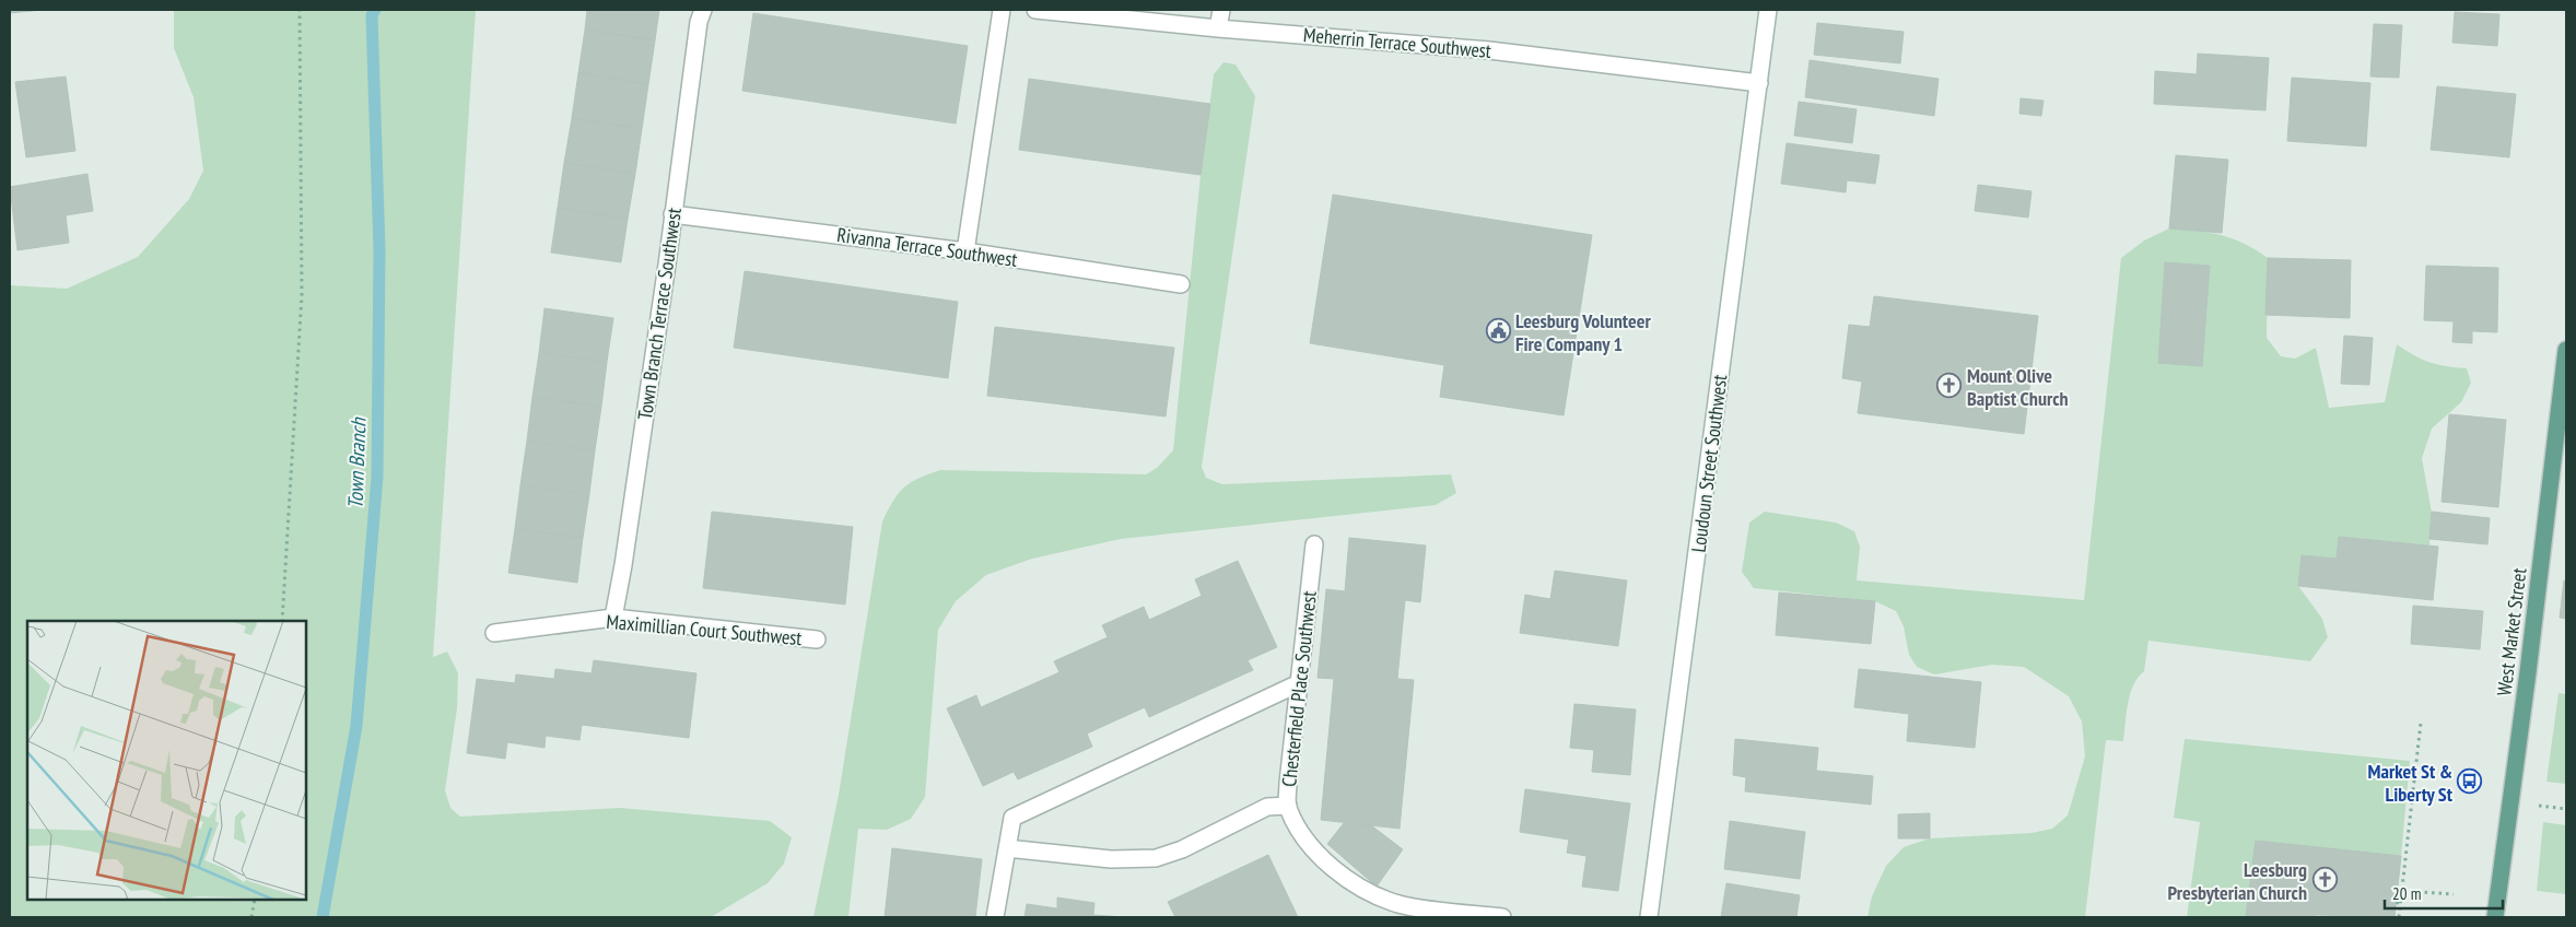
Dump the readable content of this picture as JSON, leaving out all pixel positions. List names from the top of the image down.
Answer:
{
  "streets": {
    "main road": ["West Market Street"],
    "street": [
      "Meherrin Terrace Southwest",
      "Rivanna Terrace Southwest",
      "Town Branch Terrace Southwest",
      "Loudoun Street Southwest",
      "Maximillian Court Southwest",
      "Chesterfield Place Southwest"
    ]
  },
  "crossings": [
    ["Meherrin Terrace Southwest", "Loudoun Street Southwest"],
    ["Rivanna Terrace Southwest", "Town Branch Terrace Southwest"],
    ["Town Branch Terrace Southwest", "Maximillian Court Southwest"]
  ],
  "water": ["Town Branch"],
  "places": {
    "public building": ["Leesburg Volunteer Fire Company 1"],
    "church": ["Mount Olive Baptist Church", "Leesburg Presbyterian Church"],
    "bus stop": ["Market St & Liberty St"]
  },
  "scale_bar": "20 m"
}
